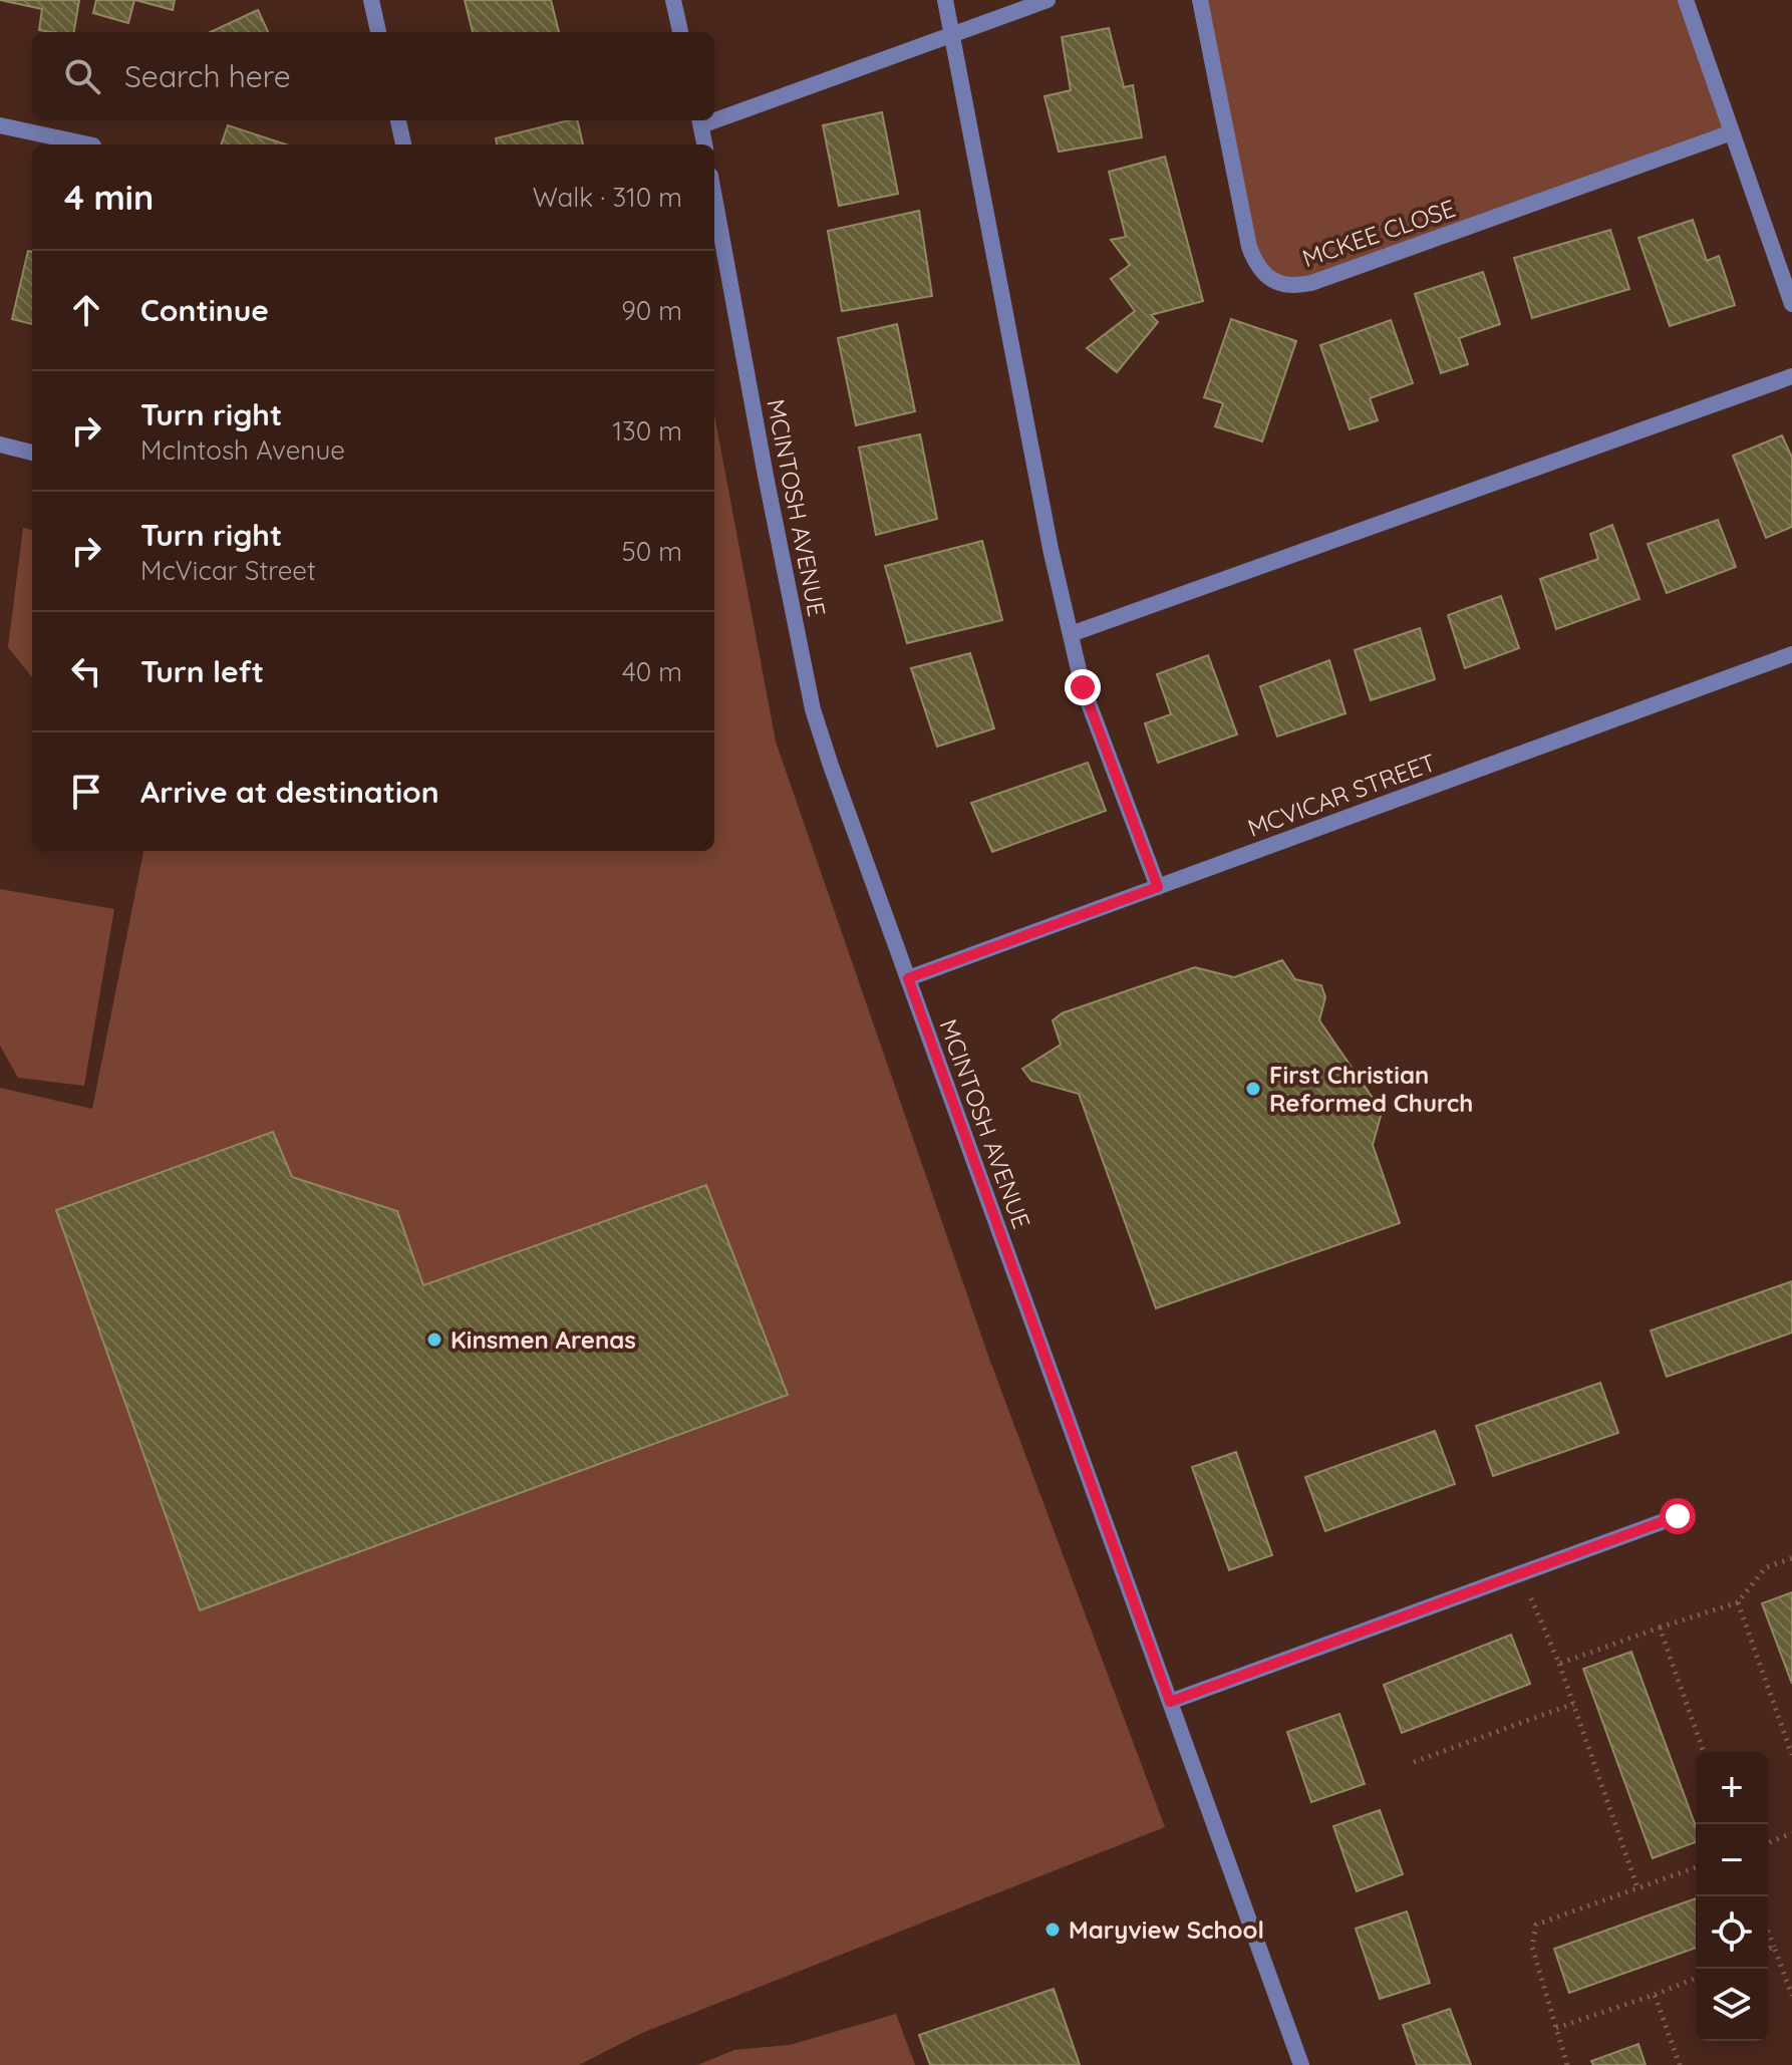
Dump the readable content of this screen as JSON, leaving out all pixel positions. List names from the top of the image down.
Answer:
{
  "streets": {
    "street": ["MCKEE CLOSE", "MCINTOSH AVENUE", "MCVICAR STREET"]
  },
  "crossings": [
    ["MCINTOSH AVENUE", "MCVICAR STREET"]
  ],
  "places": ["First Christian Reformed Church", "Kinsmen Arenas", "Maryview School"],
  "page": {
    "search": "Search here",
    "heading": ["4 min", "Walk · 310 m"],
    "list": [
      ["Continue", "90 m"],
      ["Turn right", "McIntosh Avenue", "130 m"],
      ["Turn right", "McVicar Street", "50 m"],
      ["Turn left", "40 m"],
      "Arrive at destination"
    ],
    "map_buttons": ["+", "−"]
  }
}
